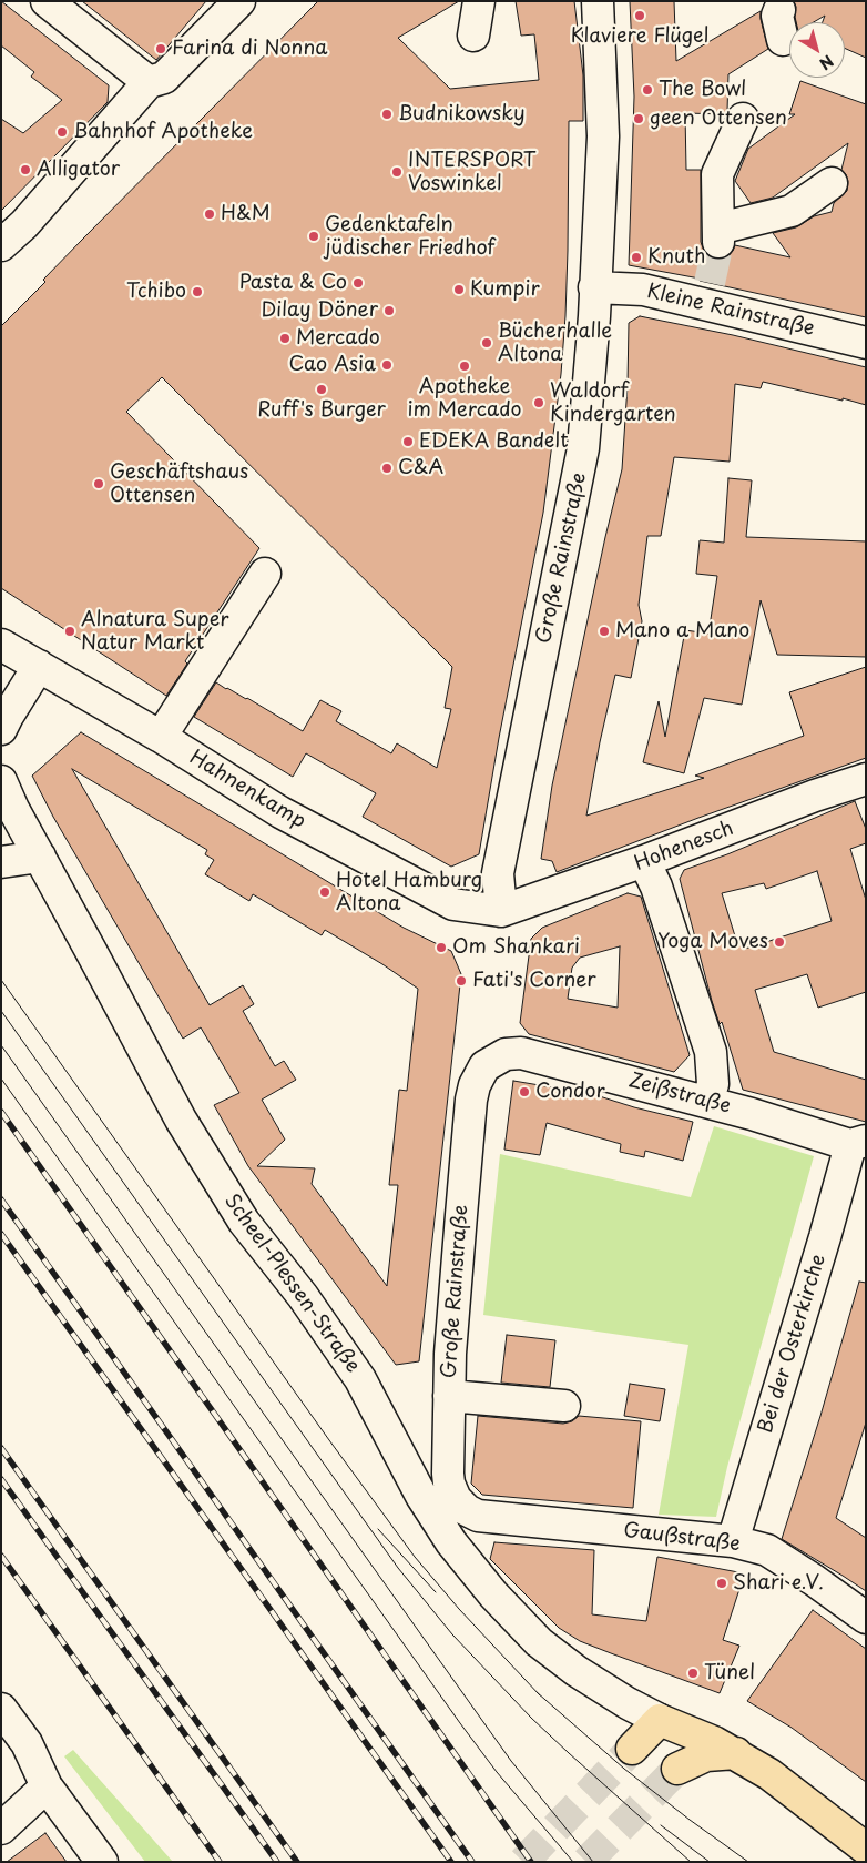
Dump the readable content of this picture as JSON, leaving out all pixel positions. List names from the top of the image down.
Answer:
{
  "streets": {
    "street": [
      "Kleine Rainstraße",
      "Große Rainstraße",
      "Hahnenkamp",
      "Hohenesch",
      "Zeißstraße",
      "Scheel-Plessen-Straße",
      "Bei der Osterkirche",
      "Gaußstraße"
    ]
  },
  "crossings": [
    ["Kleine Rainstraße", "Große Rainstraße"],
    ["Große Rainstraße", "Hahnenkamp"],
    ["Große Rainstraße", "Hohenesch"],
    ["Große Rainstraße", "Zeißstraße"],
    ["Große Rainstraße", "Gaußstraße"],
    ["Hahnenkamp", "Hohenesch"],
    ["Zeißstraße", "Bei der Osterkirche"],
    ["Bei der Osterkirche", "Gaußstraße"]
  ],
  "places": [
    "Klaviere Flügel",
    "Farina di Nonna",
    "The Bowl",
    "Budnikowsky",
    "geen Ottensen",
    "Bahnhof Apotheke",
    "Alligator",
    "INTERSPORT Voswinkel",
    "H&M",
    "Gedenktafeln jüdischer Friedhof",
    "Knuth",
    "Pasta & Co",
    "Kumpir",
    "Tchibo",
    "Dilay Döner",
    "Mercado",
    "Bücherhalle Altona",
    "Cao Asia",
    "Apotheke im Mercado",
    "Ruff's Burger",
    "Waldorf Kindergarten",
    "EDEKA Bandelt",
    "C&A",
    "Geschäftshaus Ottensen",
    "Alnatura Super Natur Markt",
    "Mano a Mano",
    "Hotel Hamburg Altona",
    "Yoga Moves",
    "Om Shankari",
    "Fati's Corner",
    "Condor",
    "Shari e.V.",
    "Tünel"
  ],
  "north": "bottom right"
}
